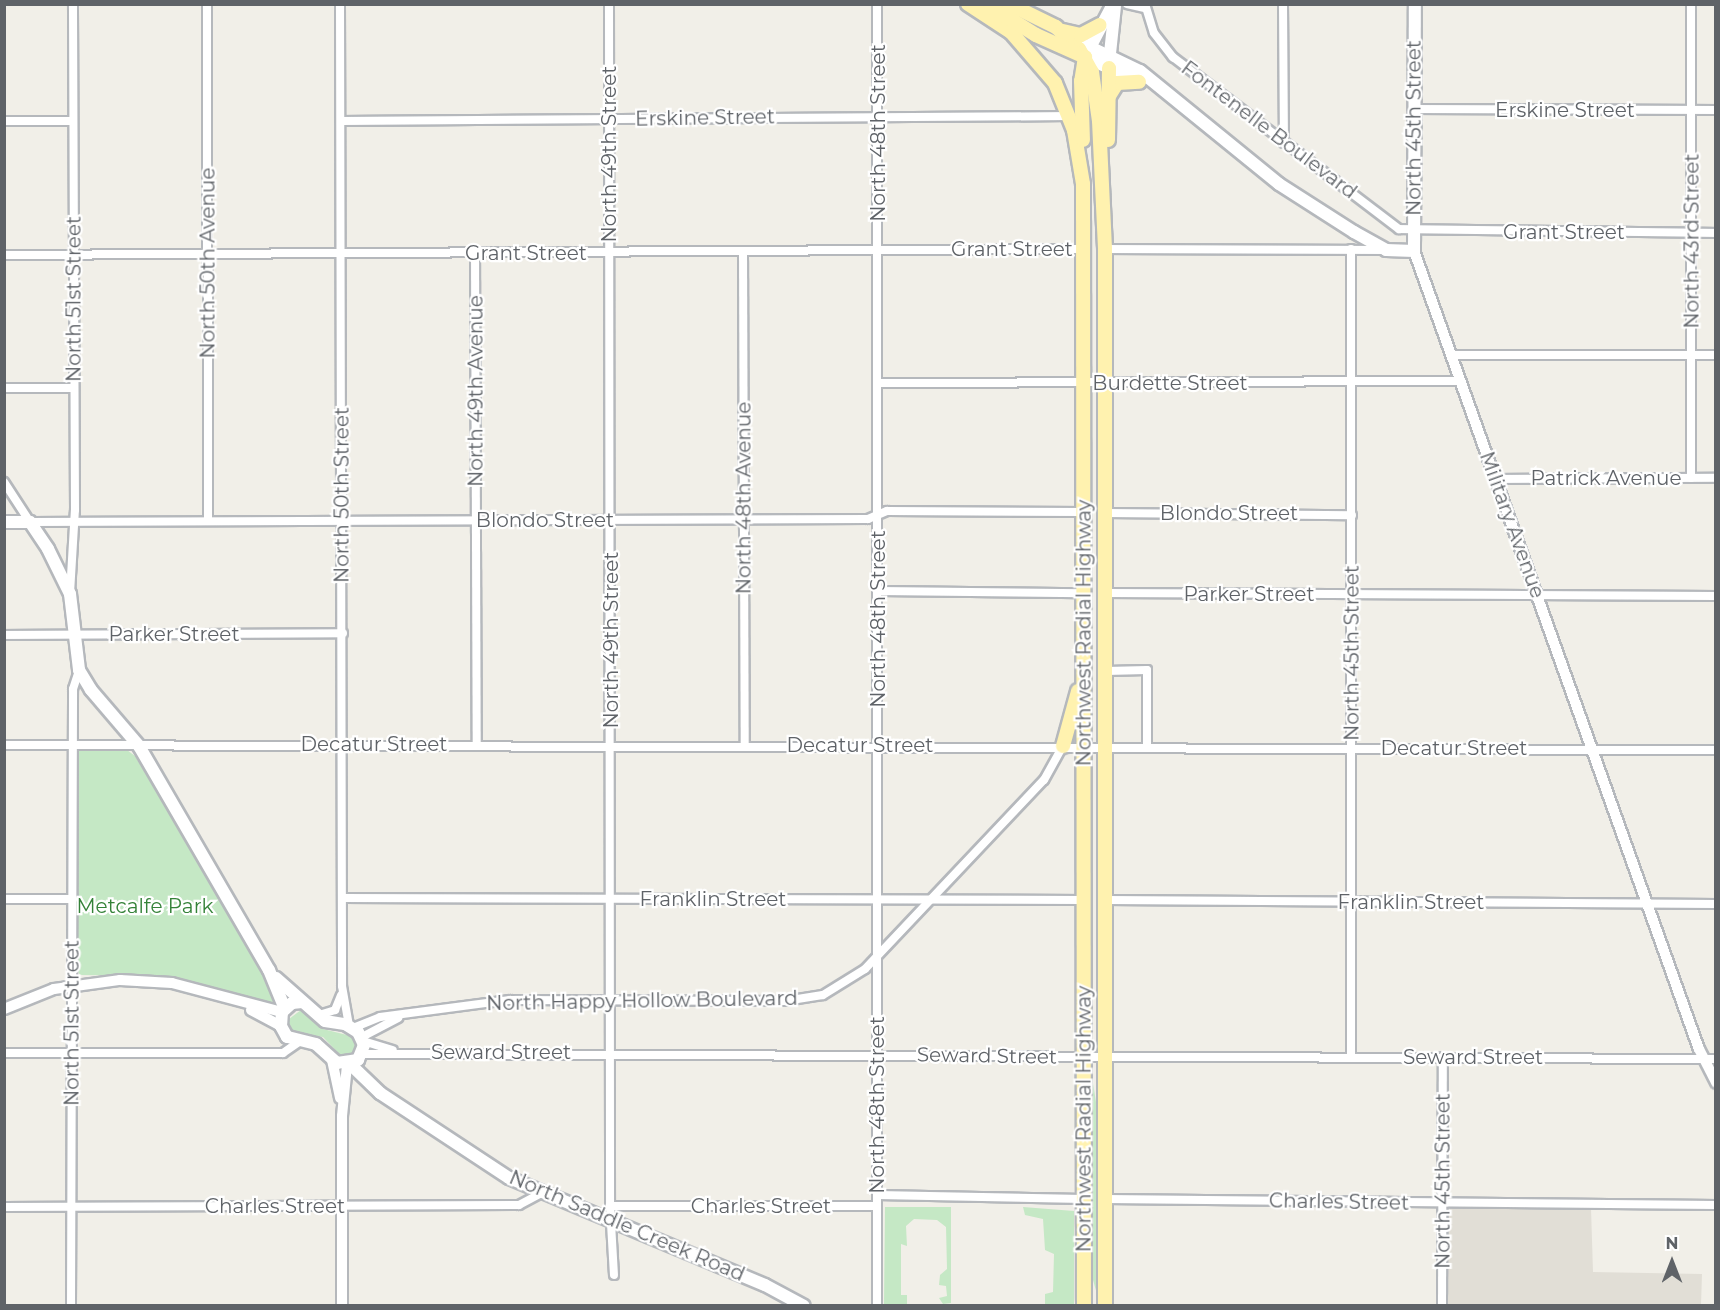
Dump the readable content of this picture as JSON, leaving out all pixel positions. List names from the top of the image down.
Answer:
{
  "streets": {
    "main road": [
      "North 45th Street",
      "Blondo Street",
      "Northwest Radial Highway",
      "North Saddle Creek Road"
    ],
    "street": [
      "Erskine Street",
      "Fontenelle Boulevard",
      "North 48th Street",
      "North 49th Street",
      "Grant Street",
      "North 43rd Street",
      "North 50th Avenue",
      "North 51st Street",
      "Burdette Street",
      "North 49th Avenue",
      "Patrick Avenue",
      "North 50th Street",
      "North 48th Avenue",
      "Military Avenue",
      "Parker Street",
      "Decatur Street",
      "Franklin Street",
      "North Happy Hollow Boulevard",
      "Seward Street",
      "Charles Street"
    ]
  },
  "crossings": [
    ["Erskine Street", "North 45th Street"],
    ["Erskine Street", "North 48th Street"],
    ["Erskine Street", "North 49th Street"],
    ["Erskine Street", "North 43rd Street"],
    ["Erskine Street", "North 50th Street"],
    ["Erskine Street", "Northwest Radial Highway"],
    ["North 45th Street", "Fontenelle Boulevard"],
    ["North 45th Street", "Grant Street"],
    ["North 45th Street", "Burdette Street"],
    ["North 45th Street", "Blondo Street"],
    ["North 45th Street", "Military Avenue"],
    ["North 45th Street", "Parker Street"],
    ["North 45th Street", "Decatur Street"],
    ["North 45th Street", "Franklin Street"],
    ["North 45th Street", "Seward Street"],
    ["North 45th Street", "Charles Street"],
    ["Fontenelle Boulevard", "Grant Street"],
    ["North 48th Street", "Grant Street"],
    ["North 48th Street", "Burdette Street"],
    ["North 48th Street", "Blondo Street"],
    ["North 48th Street", "Decatur Street"],
    ["North 48th Street", "Franklin Street"],
    ["North 48th Street", "North Happy Hollow Boulevard"],
    ["North 48th Street", "Seward Street"],
    ["North 48th Street", "Charles Street"],
    ["North 49th Street", "Grant Street"],
    ["North 49th Street", "Blondo Street"],
    ["North 49th Street", "Decatur Street"],
    ["North 49th Street", "Franklin Street"],
    ["North 49th Street", "North Happy Hollow Boulevard"],
    ["North 49th Street", "Seward Street"],
    ["North 49th Street", "Charles Street"],
    ["North 49th Street", "North Saddle Creek Road"],
    ["Grant Street", "North 43rd Street"],
    ["Grant Street", "North 50th Avenue"],
    ["Grant Street", "North 51st Street"],
    ["Grant Street", "North 49th Avenue"],
    ["Grant Street", "North 50th Street"],
    ["Grant Street", "North 48th Avenue"],
    ["Grant Street", "Northwest Radial Highway"],
    ["North 43rd Street", "Patrick Avenue"],
    ["North 50th Avenue", "Blondo Street"],
    ["North 51st Street", "Blondo Street"],
    ["North 51st Street", "Decatur Street"],
    ["North 51st Street", "Charles Street"],
    ["Burdette Street", "Military Avenue"],
    ["Burdette Street", "Northwest Radial Highway"],
    ["North 49th Avenue", "Blondo Street"],
    ["North 49th Avenue", "Decatur Street"],
    ["Patrick Avenue", "Military Avenue"],
    ["North 50th Street", "Blondo Street"],
    ["North 50th Street", "Parker Street"],
    ["North 50th Street", "Decatur Street"],
    ["North 50th Street", "Franklin Street"],
    ["North 50th Street", "North Happy Hollow Boulevard"],
    ["North 50th Street", "Seward Street"],
    ["North 50th Street", "Charles Street"],
    ["North 50th Street", "North Saddle Creek Road"],
    ["North 48th Avenue", "Blondo Street"],
    ["North 48th Avenue", "Decatur Street"],
    ["Blondo Street", "Northwest Radial Highway"],
    ["Military Avenue", "Parker Street"],
    ["Military Avenue", "Decatur Street"],
    ["Military Avenue", "Franklin Street"],
    ["Military Avenue", "Seward Street"],
    ["Parker Street", "Northwest Radial Highway"],
    ["Northwest Radial Highway", "Decatur Street"],
    ["Northwest Radial Highway", "Franklin Street"],
    ["Northwest Radial Highway", "Seward Street"],
    ["Northwest Radial Highway", "Charles Street"],
    ["Decatur Street", "North Happy Hollow Boulevard"],
    ["Franklin Street", "North Happy Hollow Boulevard"],
    ["North Happy Hollow Boulevard", "Seward Street"],
    ["North Happy Hollow Boulevard", "North Saddle Creek Road"],
    ["Seward Street", "North Saddle Creek Road"],
    ["Charles Street", "North Saddle Creek Road"]
  ],
  "parks": ["Metcalfe Park"],
  "north": "top"
}
